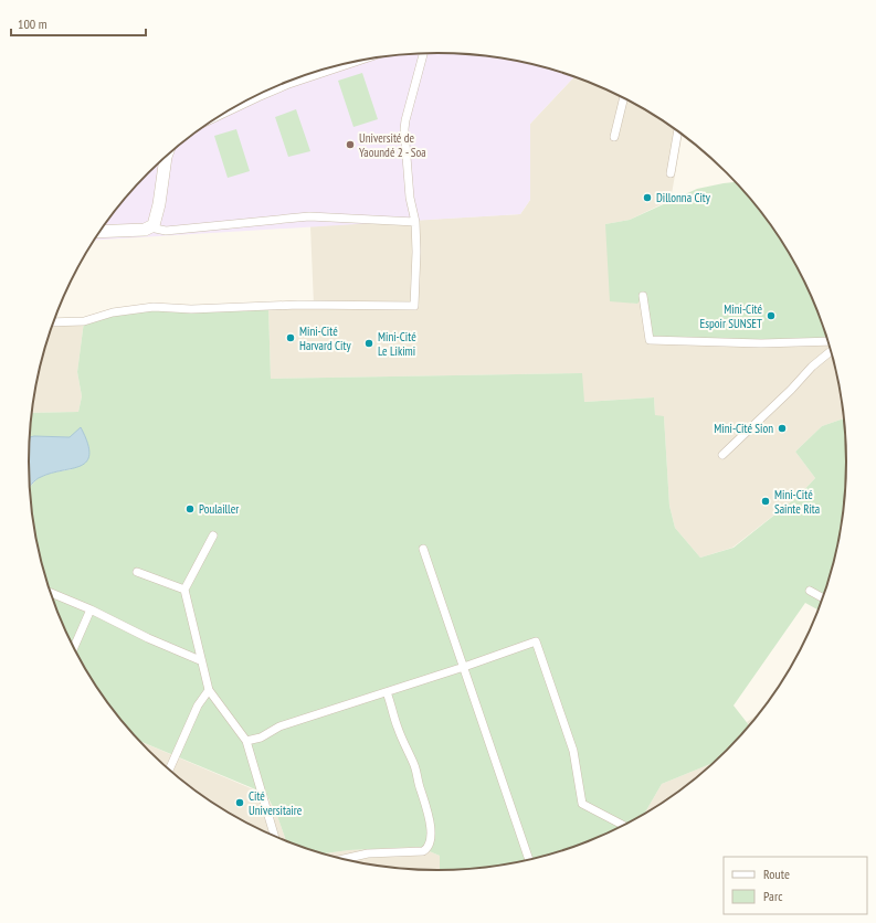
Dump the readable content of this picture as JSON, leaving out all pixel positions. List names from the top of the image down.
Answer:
{
  "places": [
    "Université de Yaoundé 2 - Soa",
    "Dillonna City",
    "Mini-Cité Espoir SUNSET",
    "Mini-Cité Harvard City",
    "Mini-Cité Le Likimi",
    "Mini-Cité Sion",
    "Mini-Cité Sainte Rita",
    "Poulailler",
    "Cité Universitaire"
  ],
  "legend": ["Route", "Parc"],
  "scale_bar": "100 m"
}
